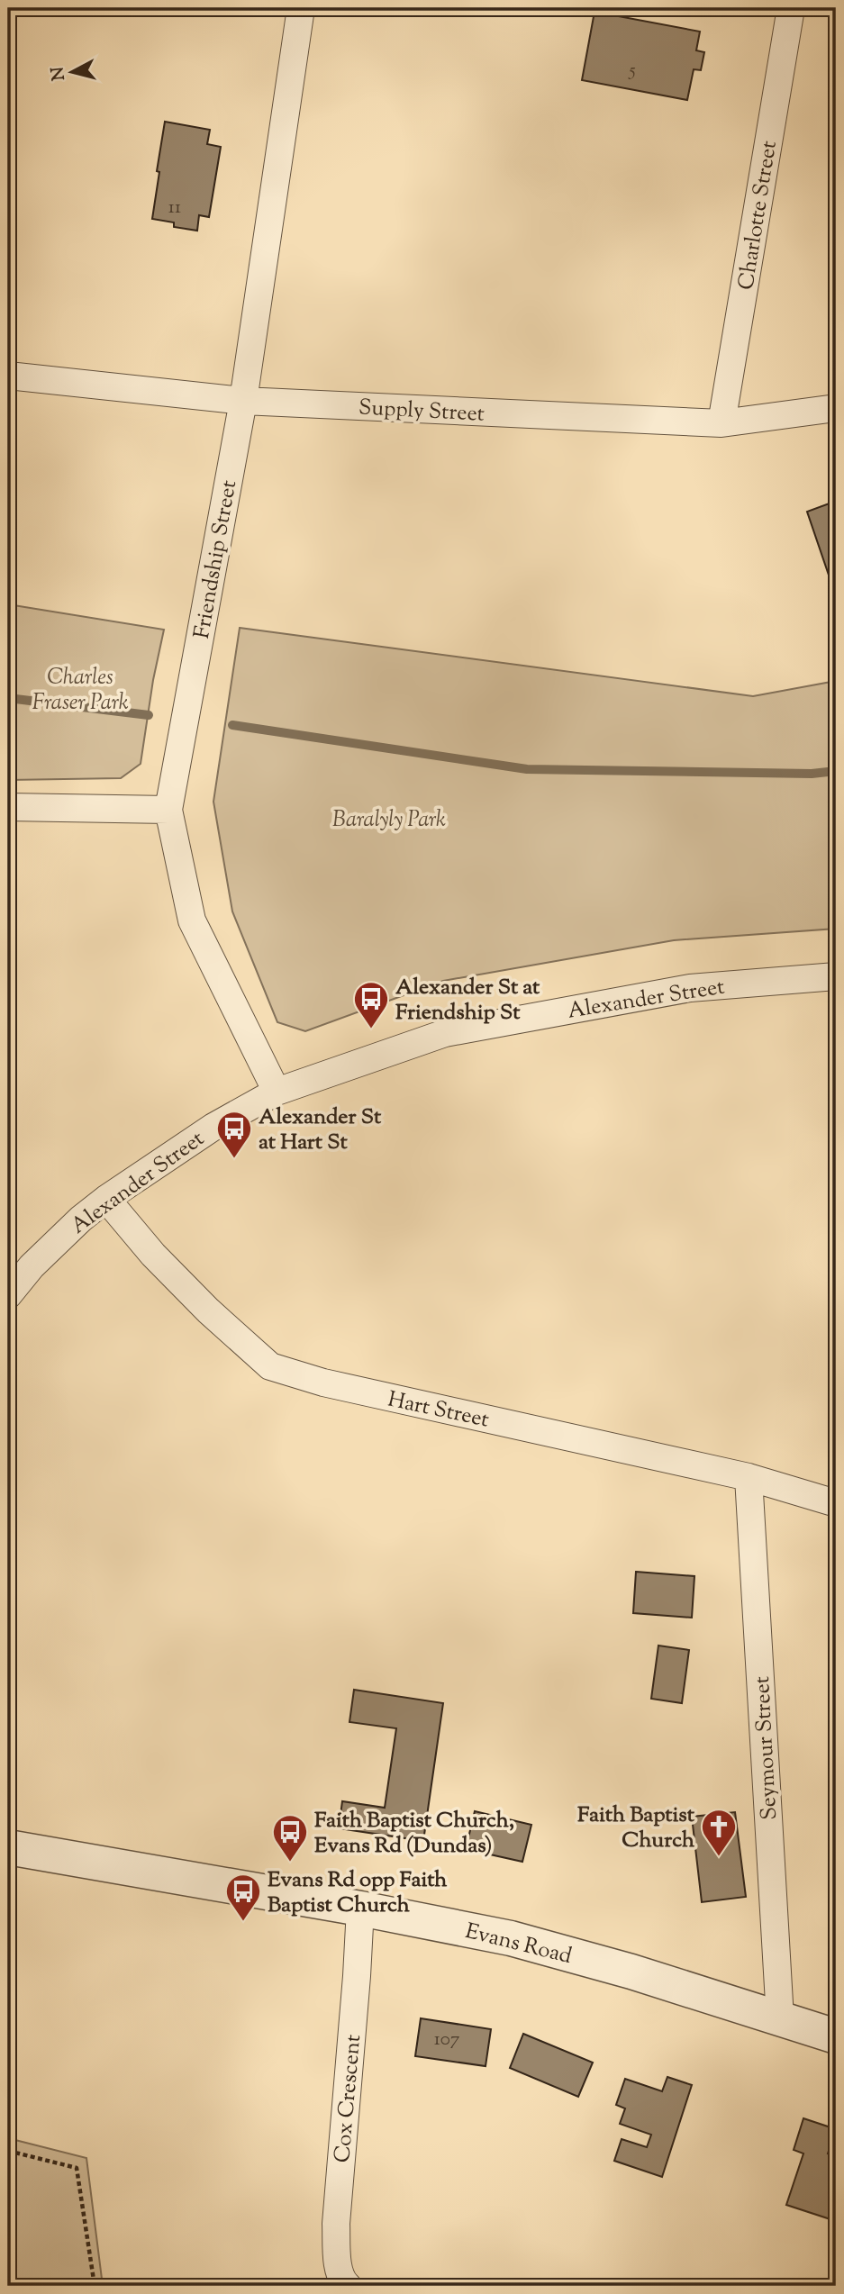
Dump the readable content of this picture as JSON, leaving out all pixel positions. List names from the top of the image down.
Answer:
{
  "streets": {
    "street": [
      "Charlotte Street",
      "Supply Street",
      "Friendship Street",
      "Alexander Street",
      "Hart Street",
      "Seymour Street",
      "Evans Road",
      "Cox Crescent"
    ]
  },
  "crossings": [
    ["Charlotte Street", "Supply Street"],
    ["Supply Street", "Friendship Street"],
    ["Friendship Street", "Alexander Street"],
    ["Alexander Street", "Hart Street"],
    ["Hart Street", "Seymour Street"],
    ["Seymour Street", "Evans Road"],
    ["Evans Road", "Cox Crescent"]
  ],
  "parks": ["Charles Fraser Park", "Baralyly Park"],
  "places": {
    "bus stop": [
      "Alexander St at Friendship St",
      "Alexander St at Hart St",
      "Faith Baptist Church, Evans Rd (Dundas)",
      "Evans Rd opp Faith Baptist Church"
    ],
    "church": ["Faith Baptist Church"]
  },
  "house_numbers": ["5", "11", "107"],
  "north": "left"
}
